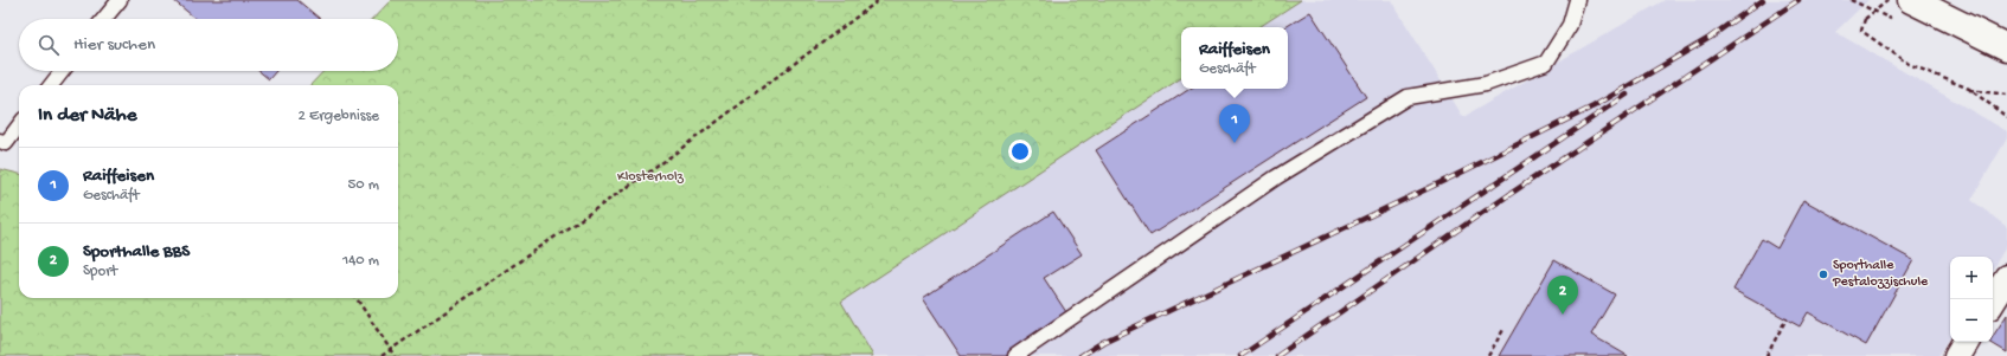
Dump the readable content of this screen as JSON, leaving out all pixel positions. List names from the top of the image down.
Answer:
{
  "parks": ["Klosterholz"],
  "places": ["Sporthalle Pestalozzischule"],
  "page": {
    "search": "Hier suchen",
    "popup": ["Raiffeisen", "Geschäft"],
    "heading": ["In der Nähe", "2 Ergebnisse"],
    "pins": ["1", "2"],
    "list": [
      {
        "mark": "1",
        "name": "Raiffeisen",
        "note": "Geschäft",
        "value": "50 m"
      },
      {
        "mark": "2",
        "name": "Sporthalle BBS",
        "note": "Sport",
        "value": "140 m"
      }
    ],
    "map_buttons": ["+", "−"]
  }
}
